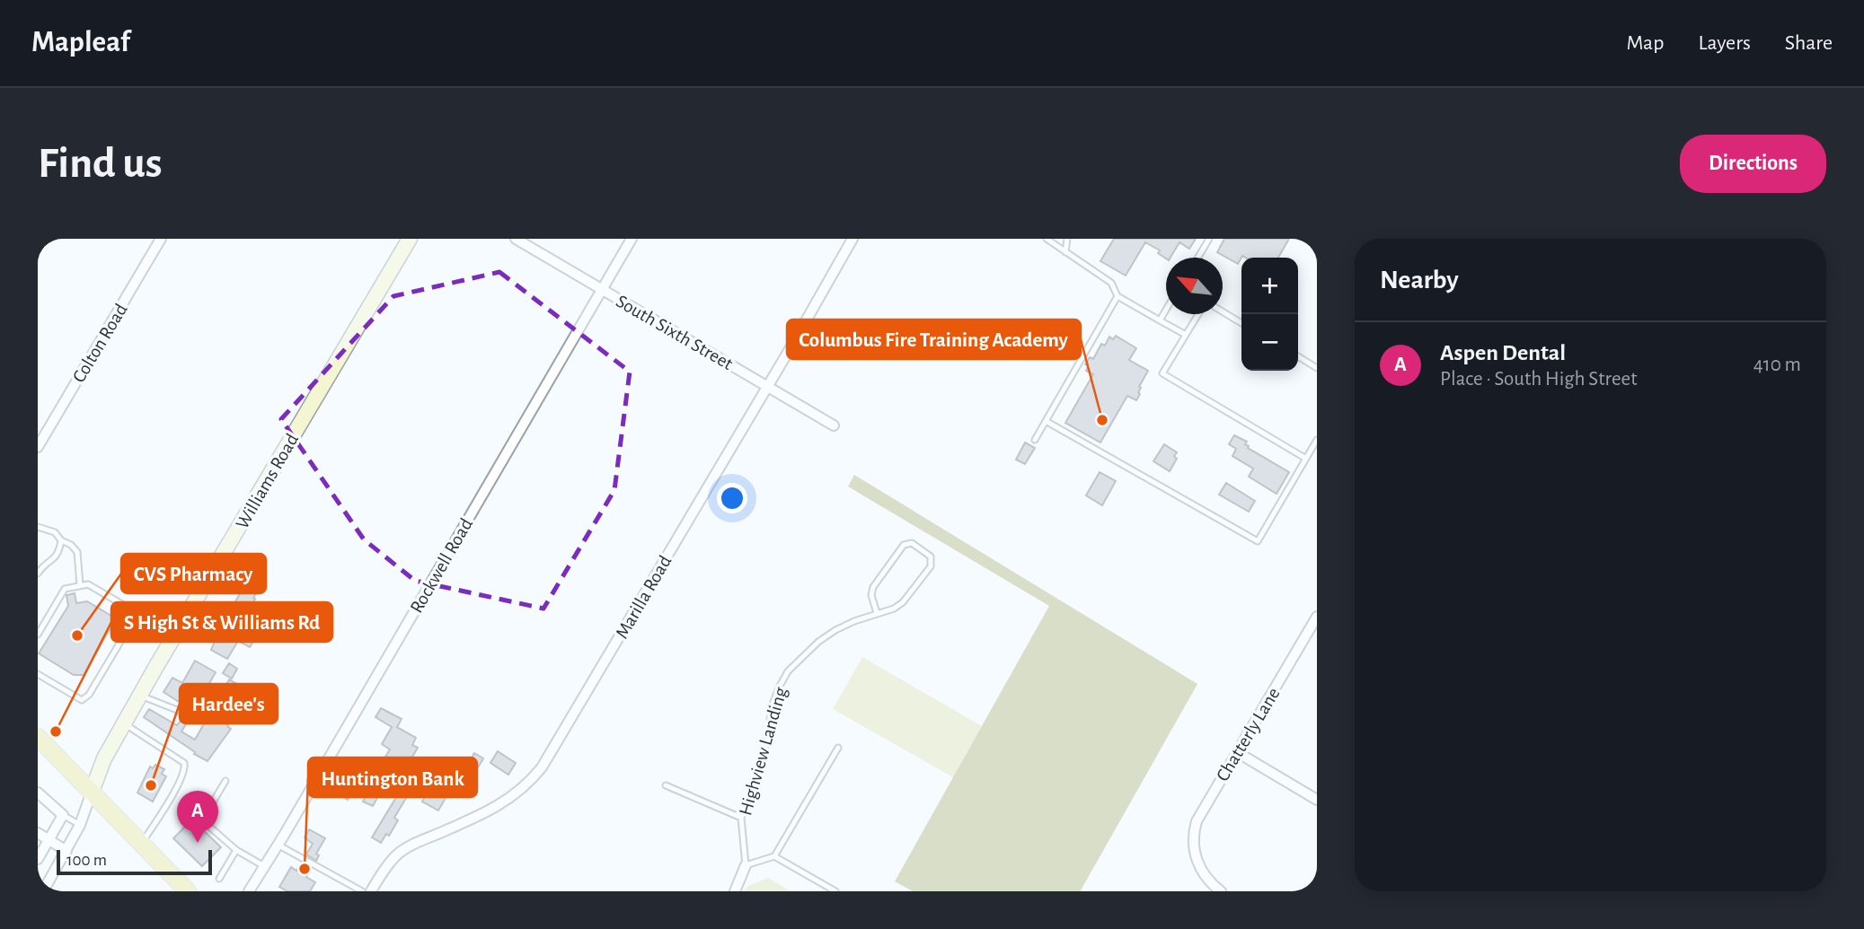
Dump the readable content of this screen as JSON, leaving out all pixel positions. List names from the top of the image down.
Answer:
{
  "streets": {
    "main road": ["Williams Road"],
    "street": [
      "South Sixth Street",
      "Colton Road",
      "Rockwell Road",
      "Marilla Road",
      "Chatterly Lane"
    ],
    "lane": ["Highview Landing"]
  },
  "crossings": [
    ["South Sixth Street", "Rockwell Road"],
    ["South Sixth Street", "Marilla Road"]
  ],
  "places": [
    "Columbus Fire Training Academy",
    "CVS Pharmacy",
    "S High St & Williams Rd",
    "Hardee's",
    "Huntington Bank"
  ],
  "scale_bar": "100 m",
  "north": "top left",
  "page": {
    "header": "Mapleaf",
    "nav": ["Map", "Layers", "Share"],
    "buttons": "Directions",
    "title": "Find us",
    "heading": "Nearby",
    "map_buttons": ["+", "−"],
    "list": [
      {
        "mark": "A",
        "name": "Aspen Dental",
        "note": "Place · South High Street",
        "value": "410 m"
      }
    ],
    "pins": "A",
    "scale": "100 m"
  }
}
